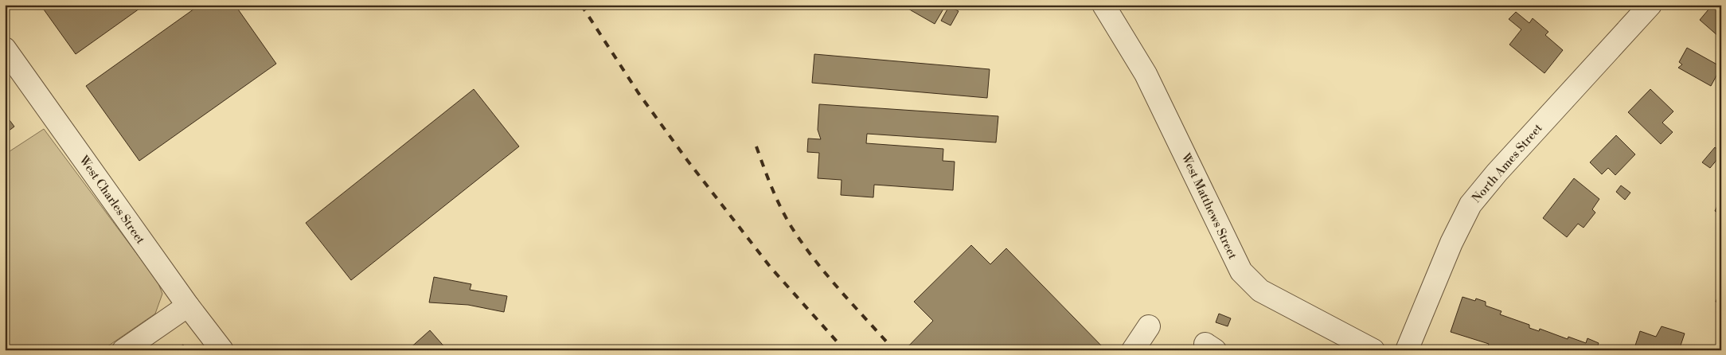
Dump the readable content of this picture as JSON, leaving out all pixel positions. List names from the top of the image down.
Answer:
{
  "streets": {
    "street": ["North Ames Street", "West Charles Street", "West Matthews Street"]
  }
}
